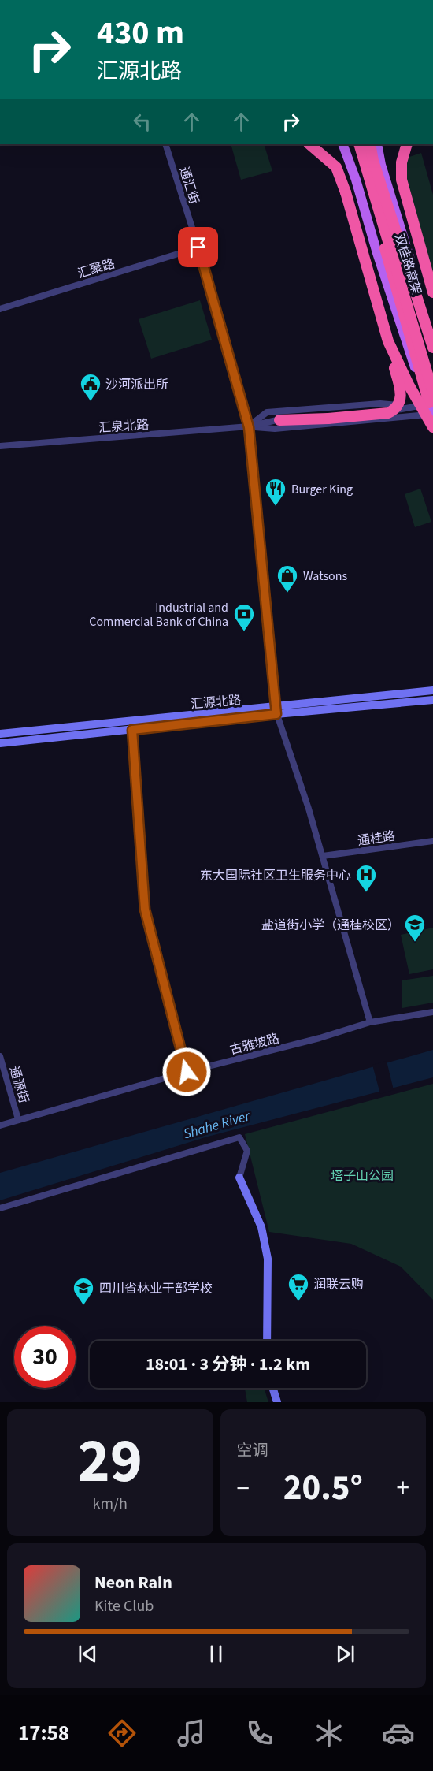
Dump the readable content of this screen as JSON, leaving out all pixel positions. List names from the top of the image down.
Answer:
{
  "streets": {
    "highway": ["双桂路高架"],
    "street": [
      "通汇街",
      "汇聚路",
      "汇泉北路",
      "汇源北路",
      "通桂路",
      "古雅坡路",
      "通源街"
    ]
  },
  "crossings": [
    ["通汇街", "汇聚路"],
    ["通汇街", "汇泉北路"],
    ["通汇街", "汇源北路"],
    ["通汇街", "通桂路"],
    ["通汇街", "古雅坡路"],
    ["双桂路高架", "汇泉北路"],
    ["古雅坡路", "通源街"]
  ],
  "water": ["Shahe River"],
  "parks": ["塔子山公园"],
  "places": {
    "public building": ["沙河派出所"],
    "restaurant": ["Burger King"],
    "shop": ["Watsons"],
    "bank": ["Industrial and Commercial Bank of China"],
    "hospital": ["东大国际社区卫生服务中心"],
    "school or university": ["盐道街小学（通桂校区）", "四川省林业干部学校"],
    "supermarket": ["润联云购"]
  },
  "page": {
    "turn": ["430 m", "汇源北路"],
    "limit": "30",
    "trip": "18:01 · 3 分钟 · 1.2 km",
    "tile": [
      ["29", "km/h"],
      "空调"
    ],
    "heat": ["−", "20.5°", "+"],
    "song": ["Neon Rain", "Kite Club"],
    "tabs": "17:58"
  }
}
